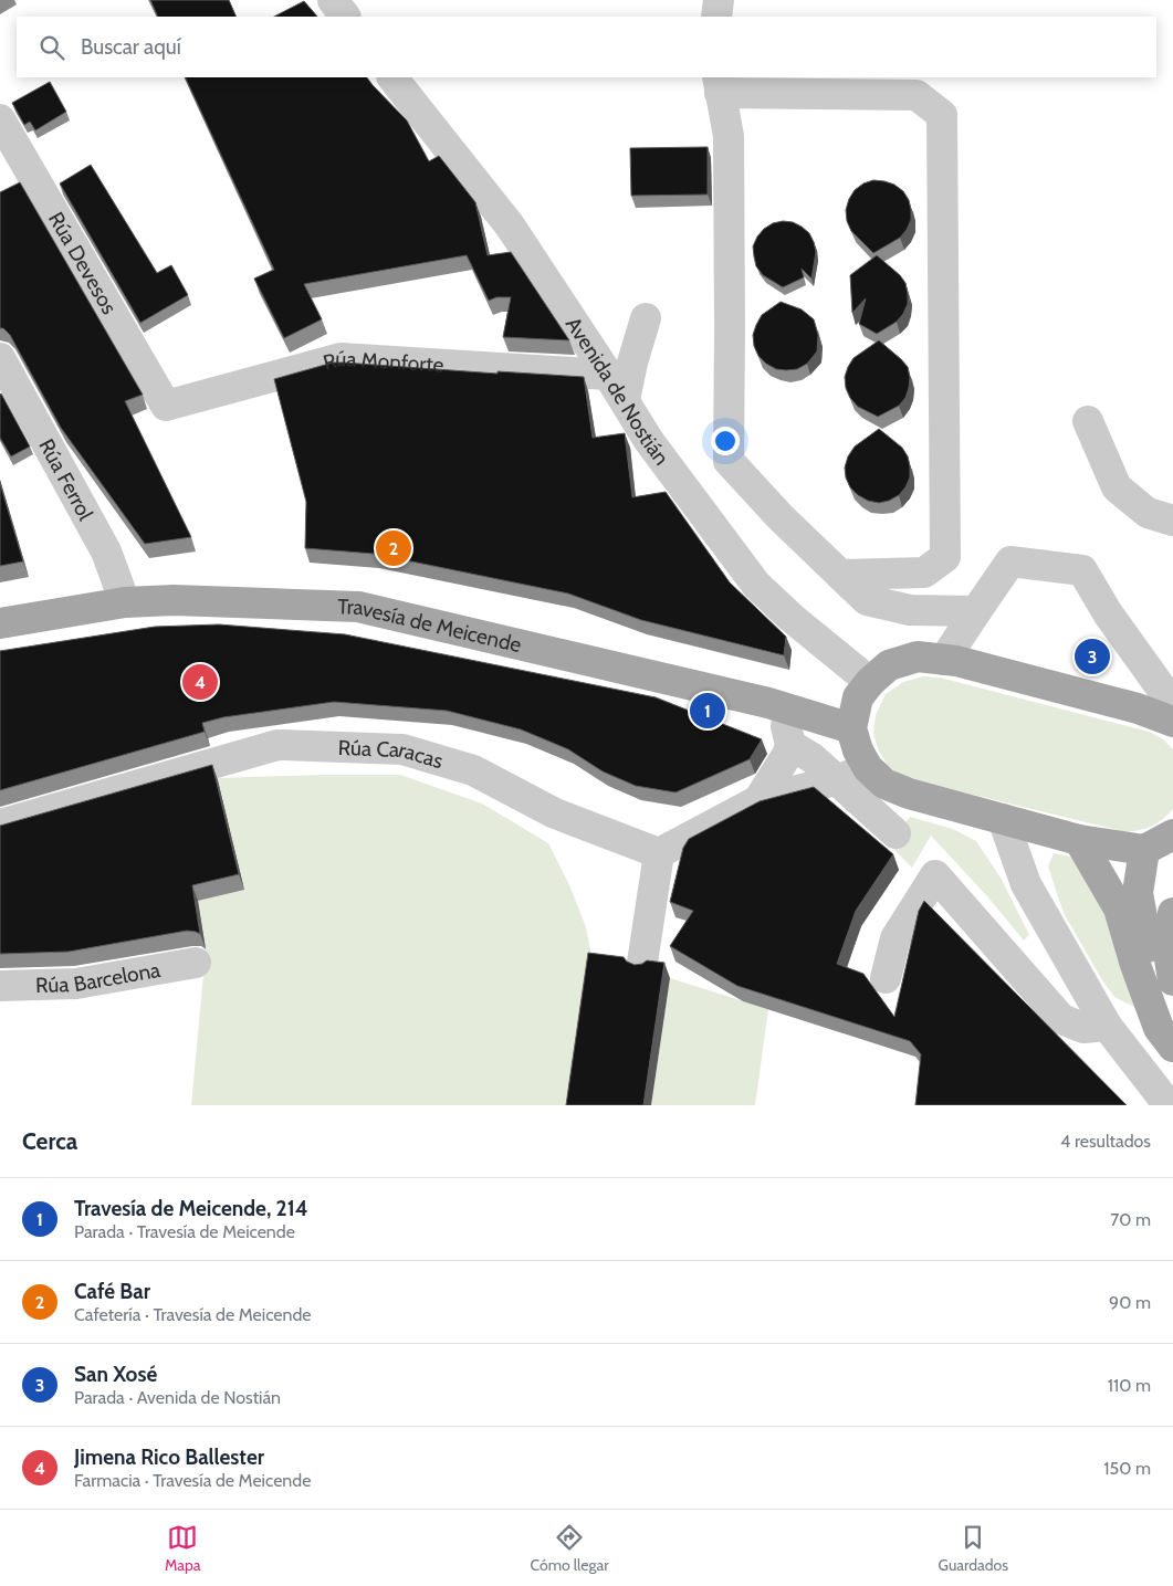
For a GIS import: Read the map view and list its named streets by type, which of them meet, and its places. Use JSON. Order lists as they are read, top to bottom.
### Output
{
  "streets": {
    "main road": ["Travesía de Meicende"],
    "street": [
      "Rúa Devesos",
      "Rúa Monforte",
      "Avenida de Nostián",
      "Rúa Ferrol",
      "Rúa Caracas",
      "Rúa Barcelona"
    ]
  },
  "crossings": [
    ["Rúa Devesos", "Rúa Monforte"],
    ["Rúa Monforte", "Avenida de Nostián"],
    ["Rúa Ferrol", "Travesía de Meicende"]
  ],
  "page": {
    "search": "Buscar aquí",
    "pins": [
      "2",
      "3",
      "4",
      "1"
    ],
    "heading": ["Cerca", "4 resultados"],
    "list": [
      {
        "mark": "1",
        "name": "Travesía de Meicende, 214",
        "note": "Parada · Travesía de Meicende",
        "value": "70 m"
      },
      {
        "mark": "2",
        "name": "Café Bar",
        "note": "Cafetería · Travesía de Meicende",
        "value": "90 m"
      },
      {
        "mark": "3",
        "name": "San Xosé",
        "note": "Parada · Avenida de Nostián",
        "value": "110 m"
      },
      {
        "mark": "4",
        "name": "Jimena Rico Ballester",
        "note": "Farmacia · Travesía de Meicende",
        "value": "150 m"
      }
    ],
    "nav": ["Mapa", "Cómo llegar", "Guardados"]
  }
}
